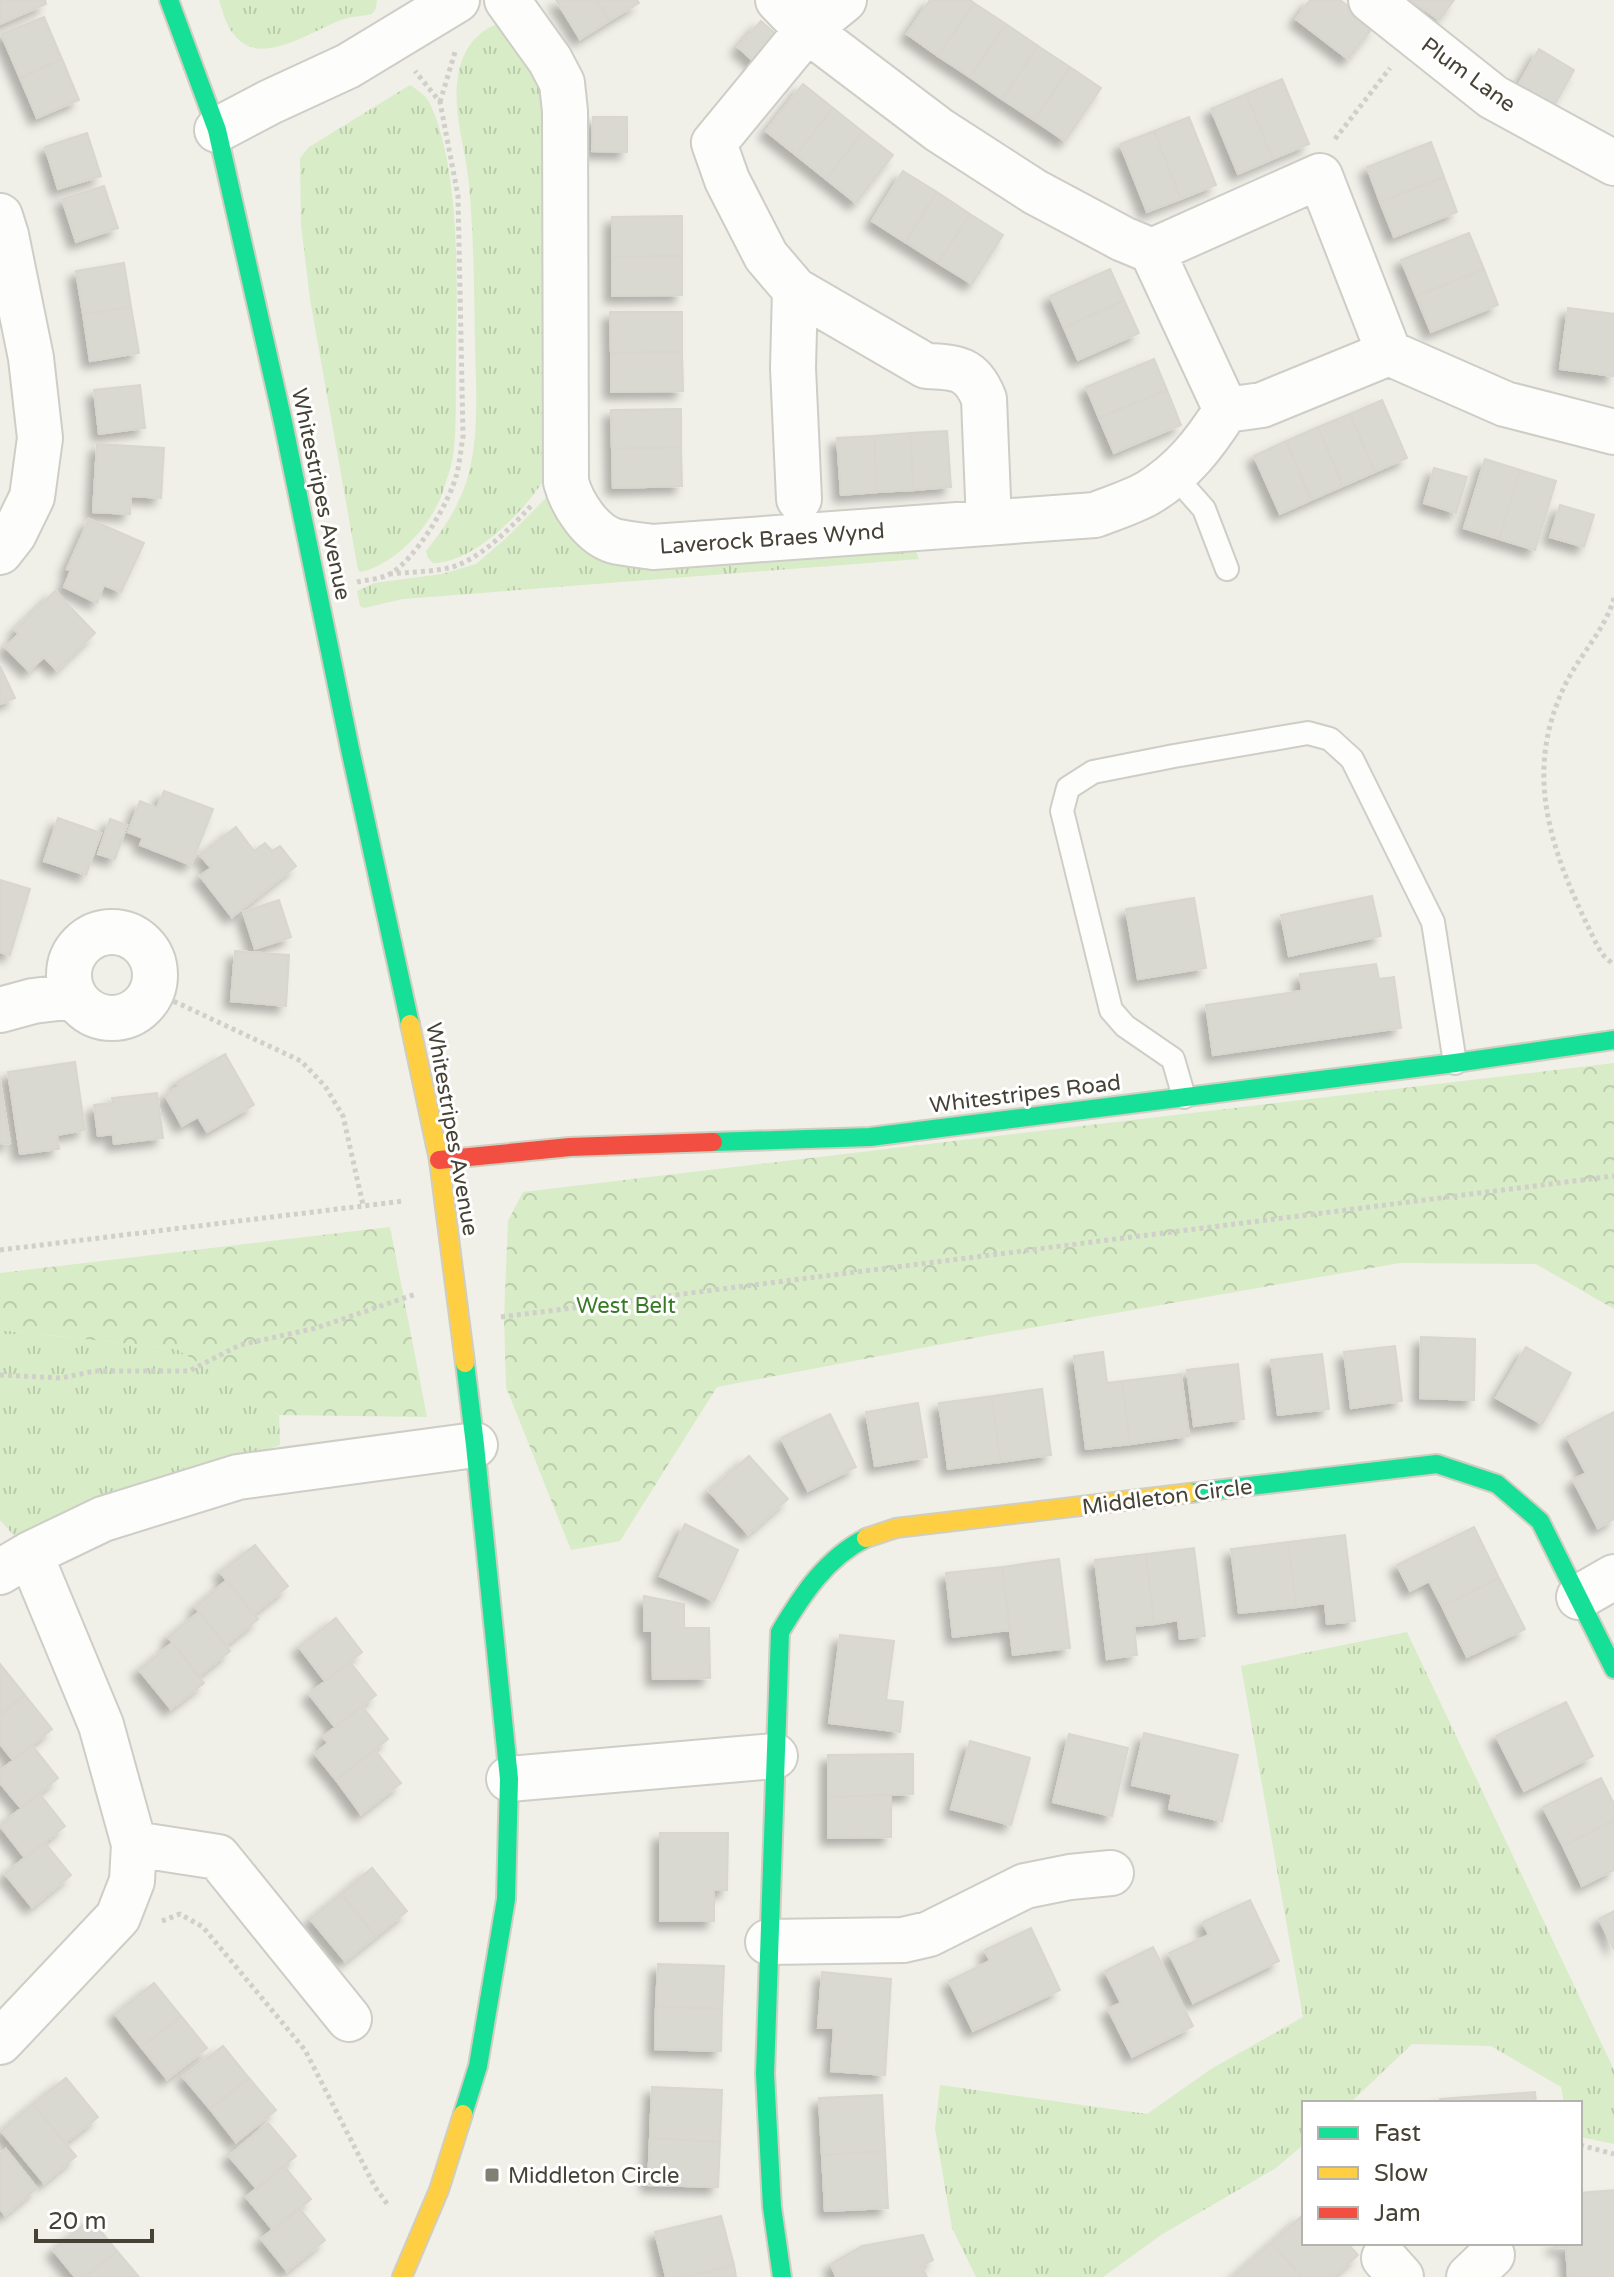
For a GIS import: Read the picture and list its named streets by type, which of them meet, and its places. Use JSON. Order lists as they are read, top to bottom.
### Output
{
  "streets": {
    "street": [
      "Plum Lane",
      "Whitestripes Avenue",
      "Laverock Braes Wynd",
      "Whitestripes Road",
      "Middleton Circle"
    ]
  },
  "crossings": [
    ["Whitestripes Avenue", "Whitestripes Road"]
  ],
  "parks": ["West Belt"],
  "places": {
    "transit": ["Middleton Circle"]
  },
  "legend": ["Fast", "Slow", "Jam"],
  "scale_bar": "20 m"
}
